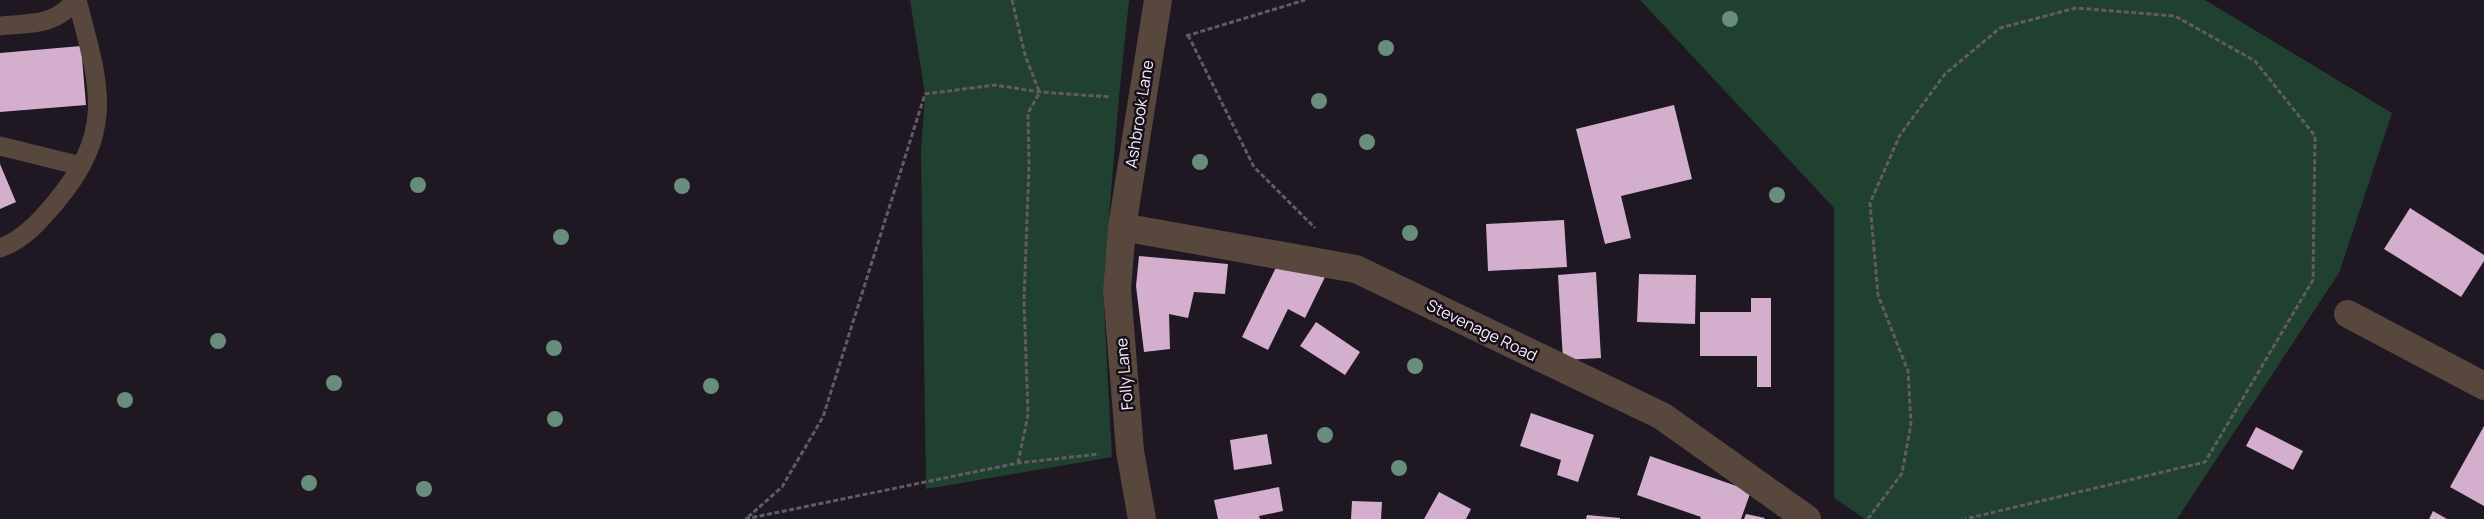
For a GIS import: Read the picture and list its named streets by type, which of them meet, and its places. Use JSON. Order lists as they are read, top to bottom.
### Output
{
  "streets": {
    "street": ["Ashbrook Lane", "Stevenage Road", "Folly Lane"]
  },
  "crossings": [
    ["Ashbrook Lane", "Stevenage Road"],
    ["Ashbrook Lane", "Folly Lane"],
    ["Stevenage Road", "Folly Lane"]
  ]
}
